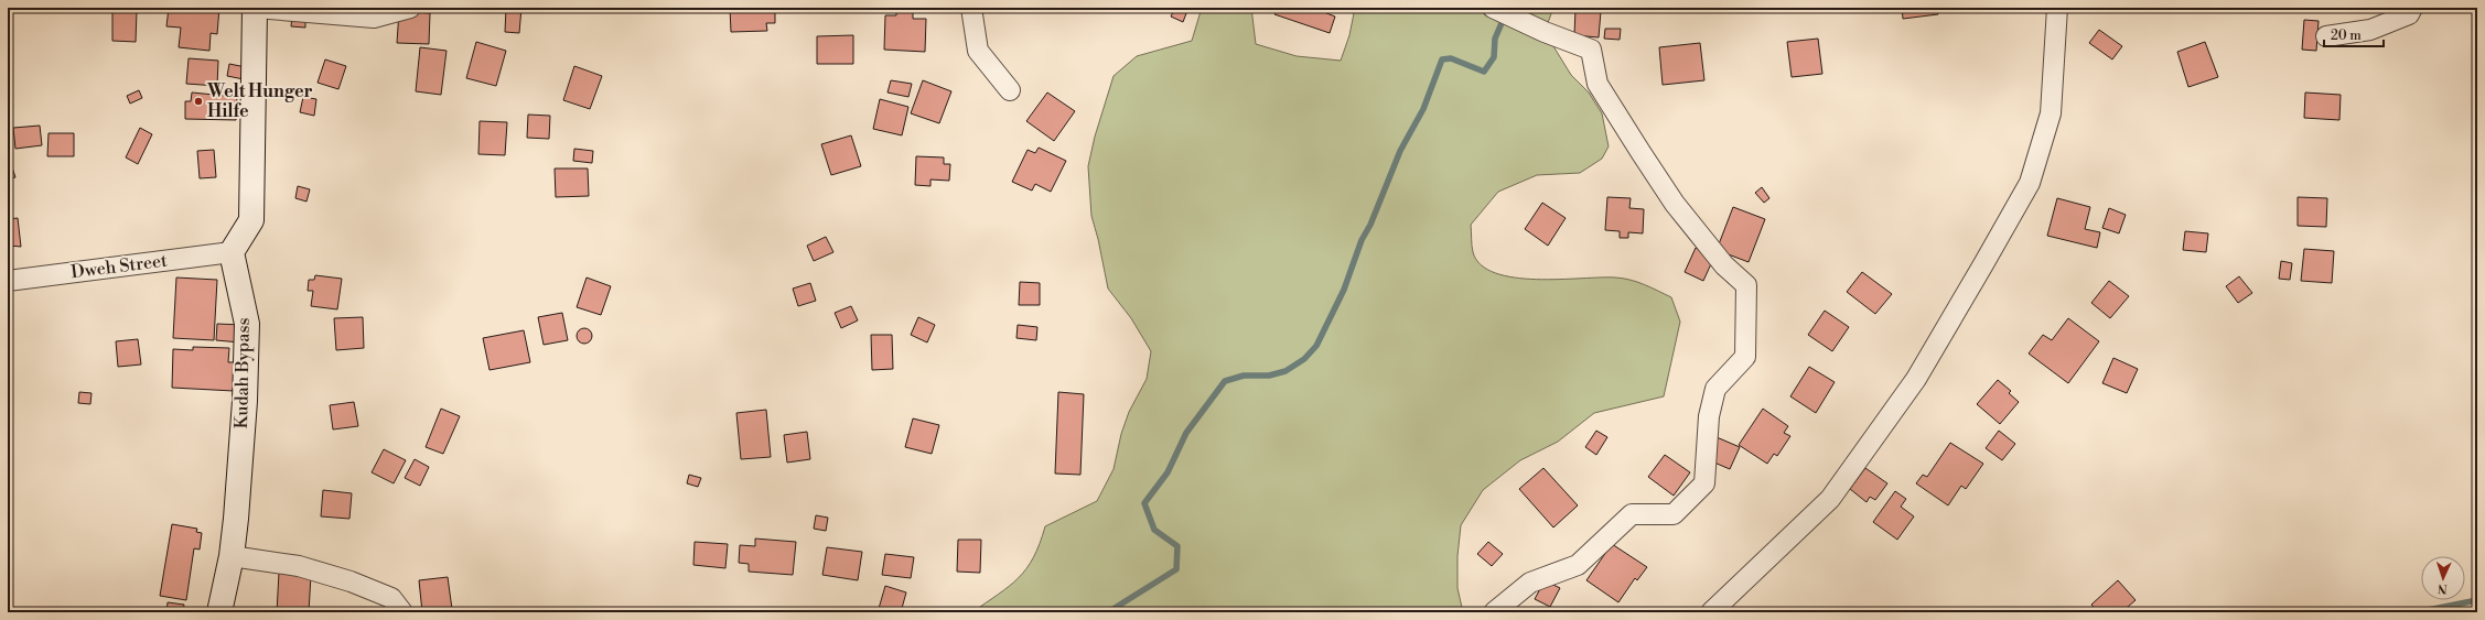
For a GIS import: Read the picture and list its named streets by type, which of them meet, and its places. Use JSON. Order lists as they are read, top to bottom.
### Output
{
  "streets": {
    "street": ["Dweh Street", "Kudah Bypass"]
  },
  "crossings": [
    ["Dweh Street", "Kudah Bypass"]
  ],
  "places": ["Welt Hunger Hilfe"],
  "scale_bar": "20 m",
  "north": "bottom"
}
